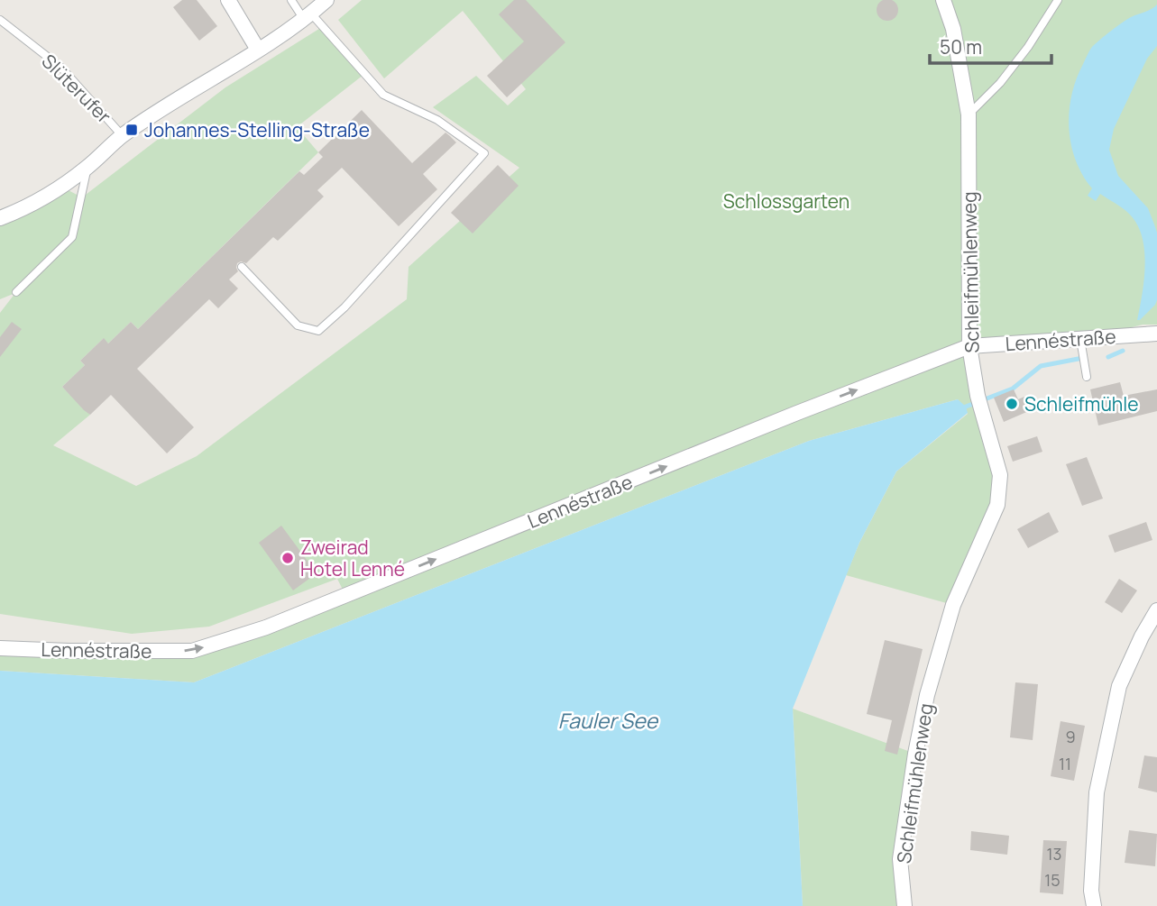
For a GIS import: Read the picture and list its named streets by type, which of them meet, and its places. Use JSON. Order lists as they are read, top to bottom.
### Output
{
  "streets": {
    "street": ["Schleifmühlenweg", "Lennéstraße"],
    "lane": ["Slüterufer"]
  },
  "crossings": [
    ["Schleifmühlenweg", "Lennéstraße"]
  ],
  "one_way": ["Lennéstraße"],
  "water": ["Fauler See"],
  "parks": ["Schlossgarten"],
  "places": {
    "transit": ["Johannes-Stelling-Straße"],
    "other": ["Schleifmühle", "Zweirad Hotel Lenné"]
  },
  "house_numbers": [
    "9",
    "11",
    "13",
    "15"
  ],
  "scale_bar": "50 m"
}
